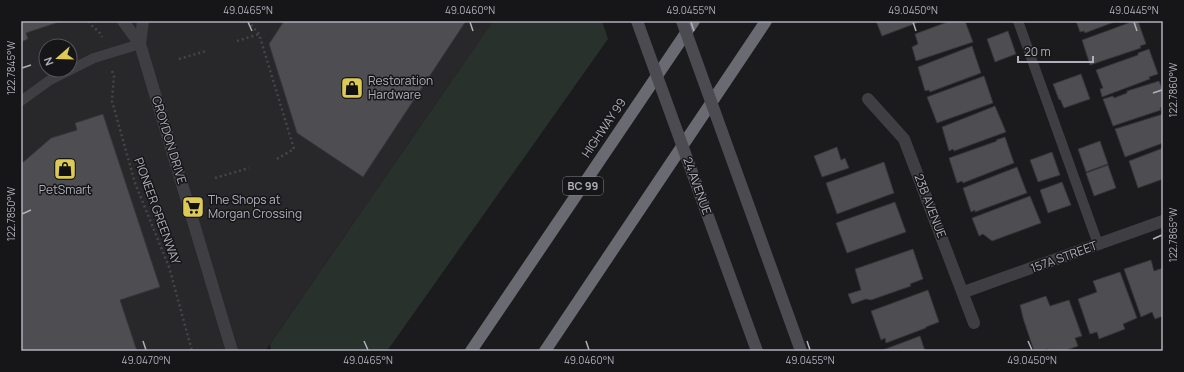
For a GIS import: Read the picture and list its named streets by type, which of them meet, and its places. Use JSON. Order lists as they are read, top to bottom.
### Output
{
  "streets": {
    "highway": ["HIGHWAY 99", "BC 99"],
    "main road": ["24 AVENUE"],
    "street": ["CROYDON DRIVE", "23B AVENUE", "157A STREET"],
    "path": ["PIONEER GREENWAY"]
  },
  "crossings": [
    ["23B AVENUE", "157A STREET"]
  ],
  "places": {
    "shop": ["Restoration Hardware", "PetSmart"],
    "supermarket": ["The Shops at Morgan Crossing"]
  },
  "scale_bar": "20 m",
  "north": "left",
  "coordinates": [
    "49.0465°N",
    "49.0460°N",
    "49.0455°N",
    "49.0450°N",
    "49.0445°N",
    "122.7845°W",
    "122.7860°W",
    "122.7850°W",
    "122.7865°W",
    "49.0470°N"
  ]
}
